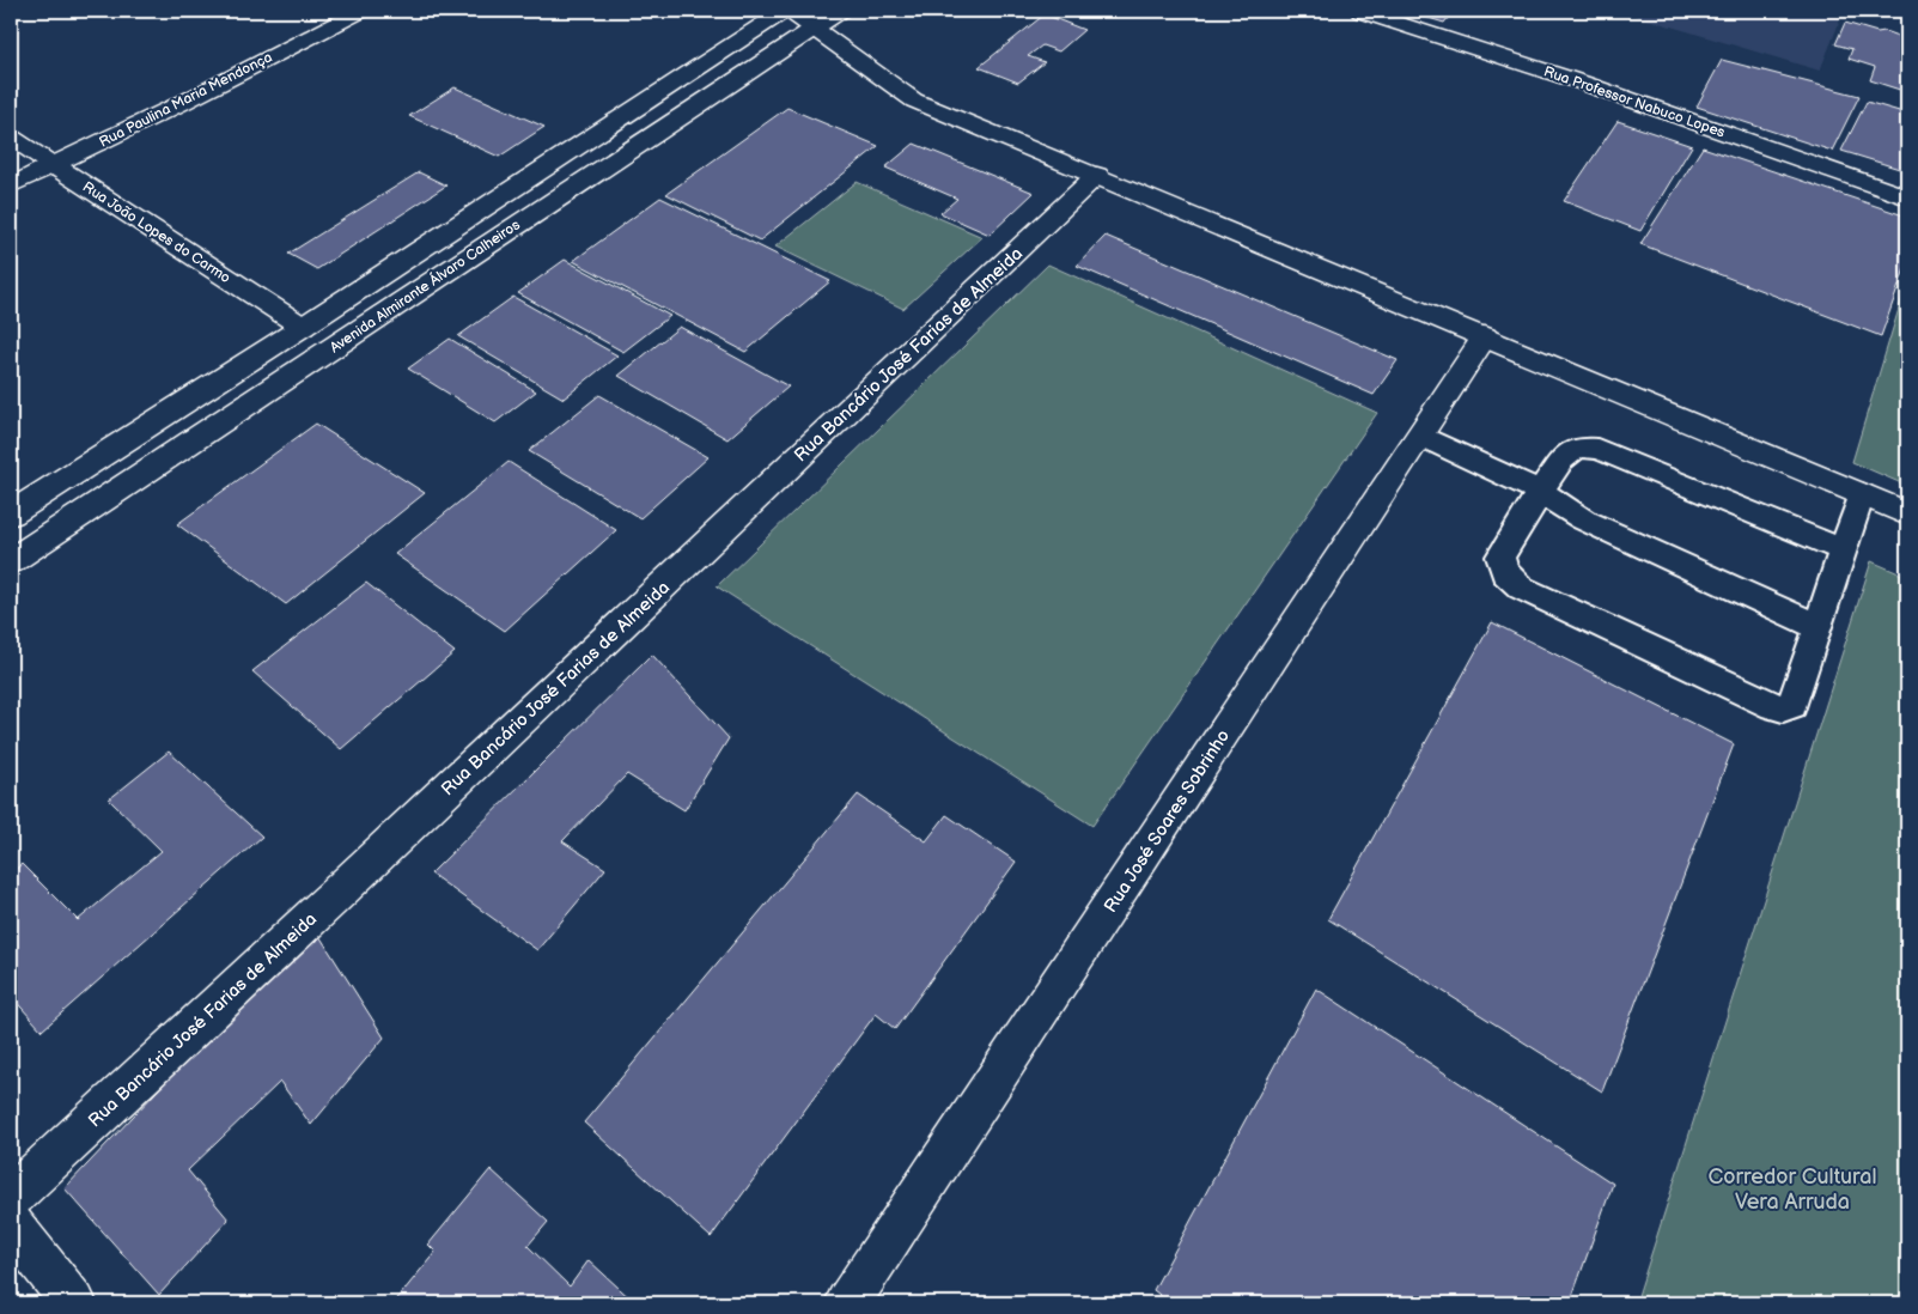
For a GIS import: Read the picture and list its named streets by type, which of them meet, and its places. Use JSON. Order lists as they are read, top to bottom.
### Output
{
  "streets": {
    "street": [
      "Rua Paulina Maria Mendonça",
      "Rua Professor Nabuco Lopes",
      "Rua João Lopes do Carmo",
      "Avenida Almirante Álvaro Calheiros",
      "Rua Bancário José Farias de Almeida",
      "Rua José Soares Sobrinho"
    ]
  },
  "crossings": [
    ["Rua Paulina Maria Mendonça", "Rua João Lopes do Carmo"],
    ["Rua João Lopes do Carmo", "Avenida Almirante Álvaro Calheiros"]
  ],
  "parks": ["Corredor Cultural Vera Arruda"]
}
